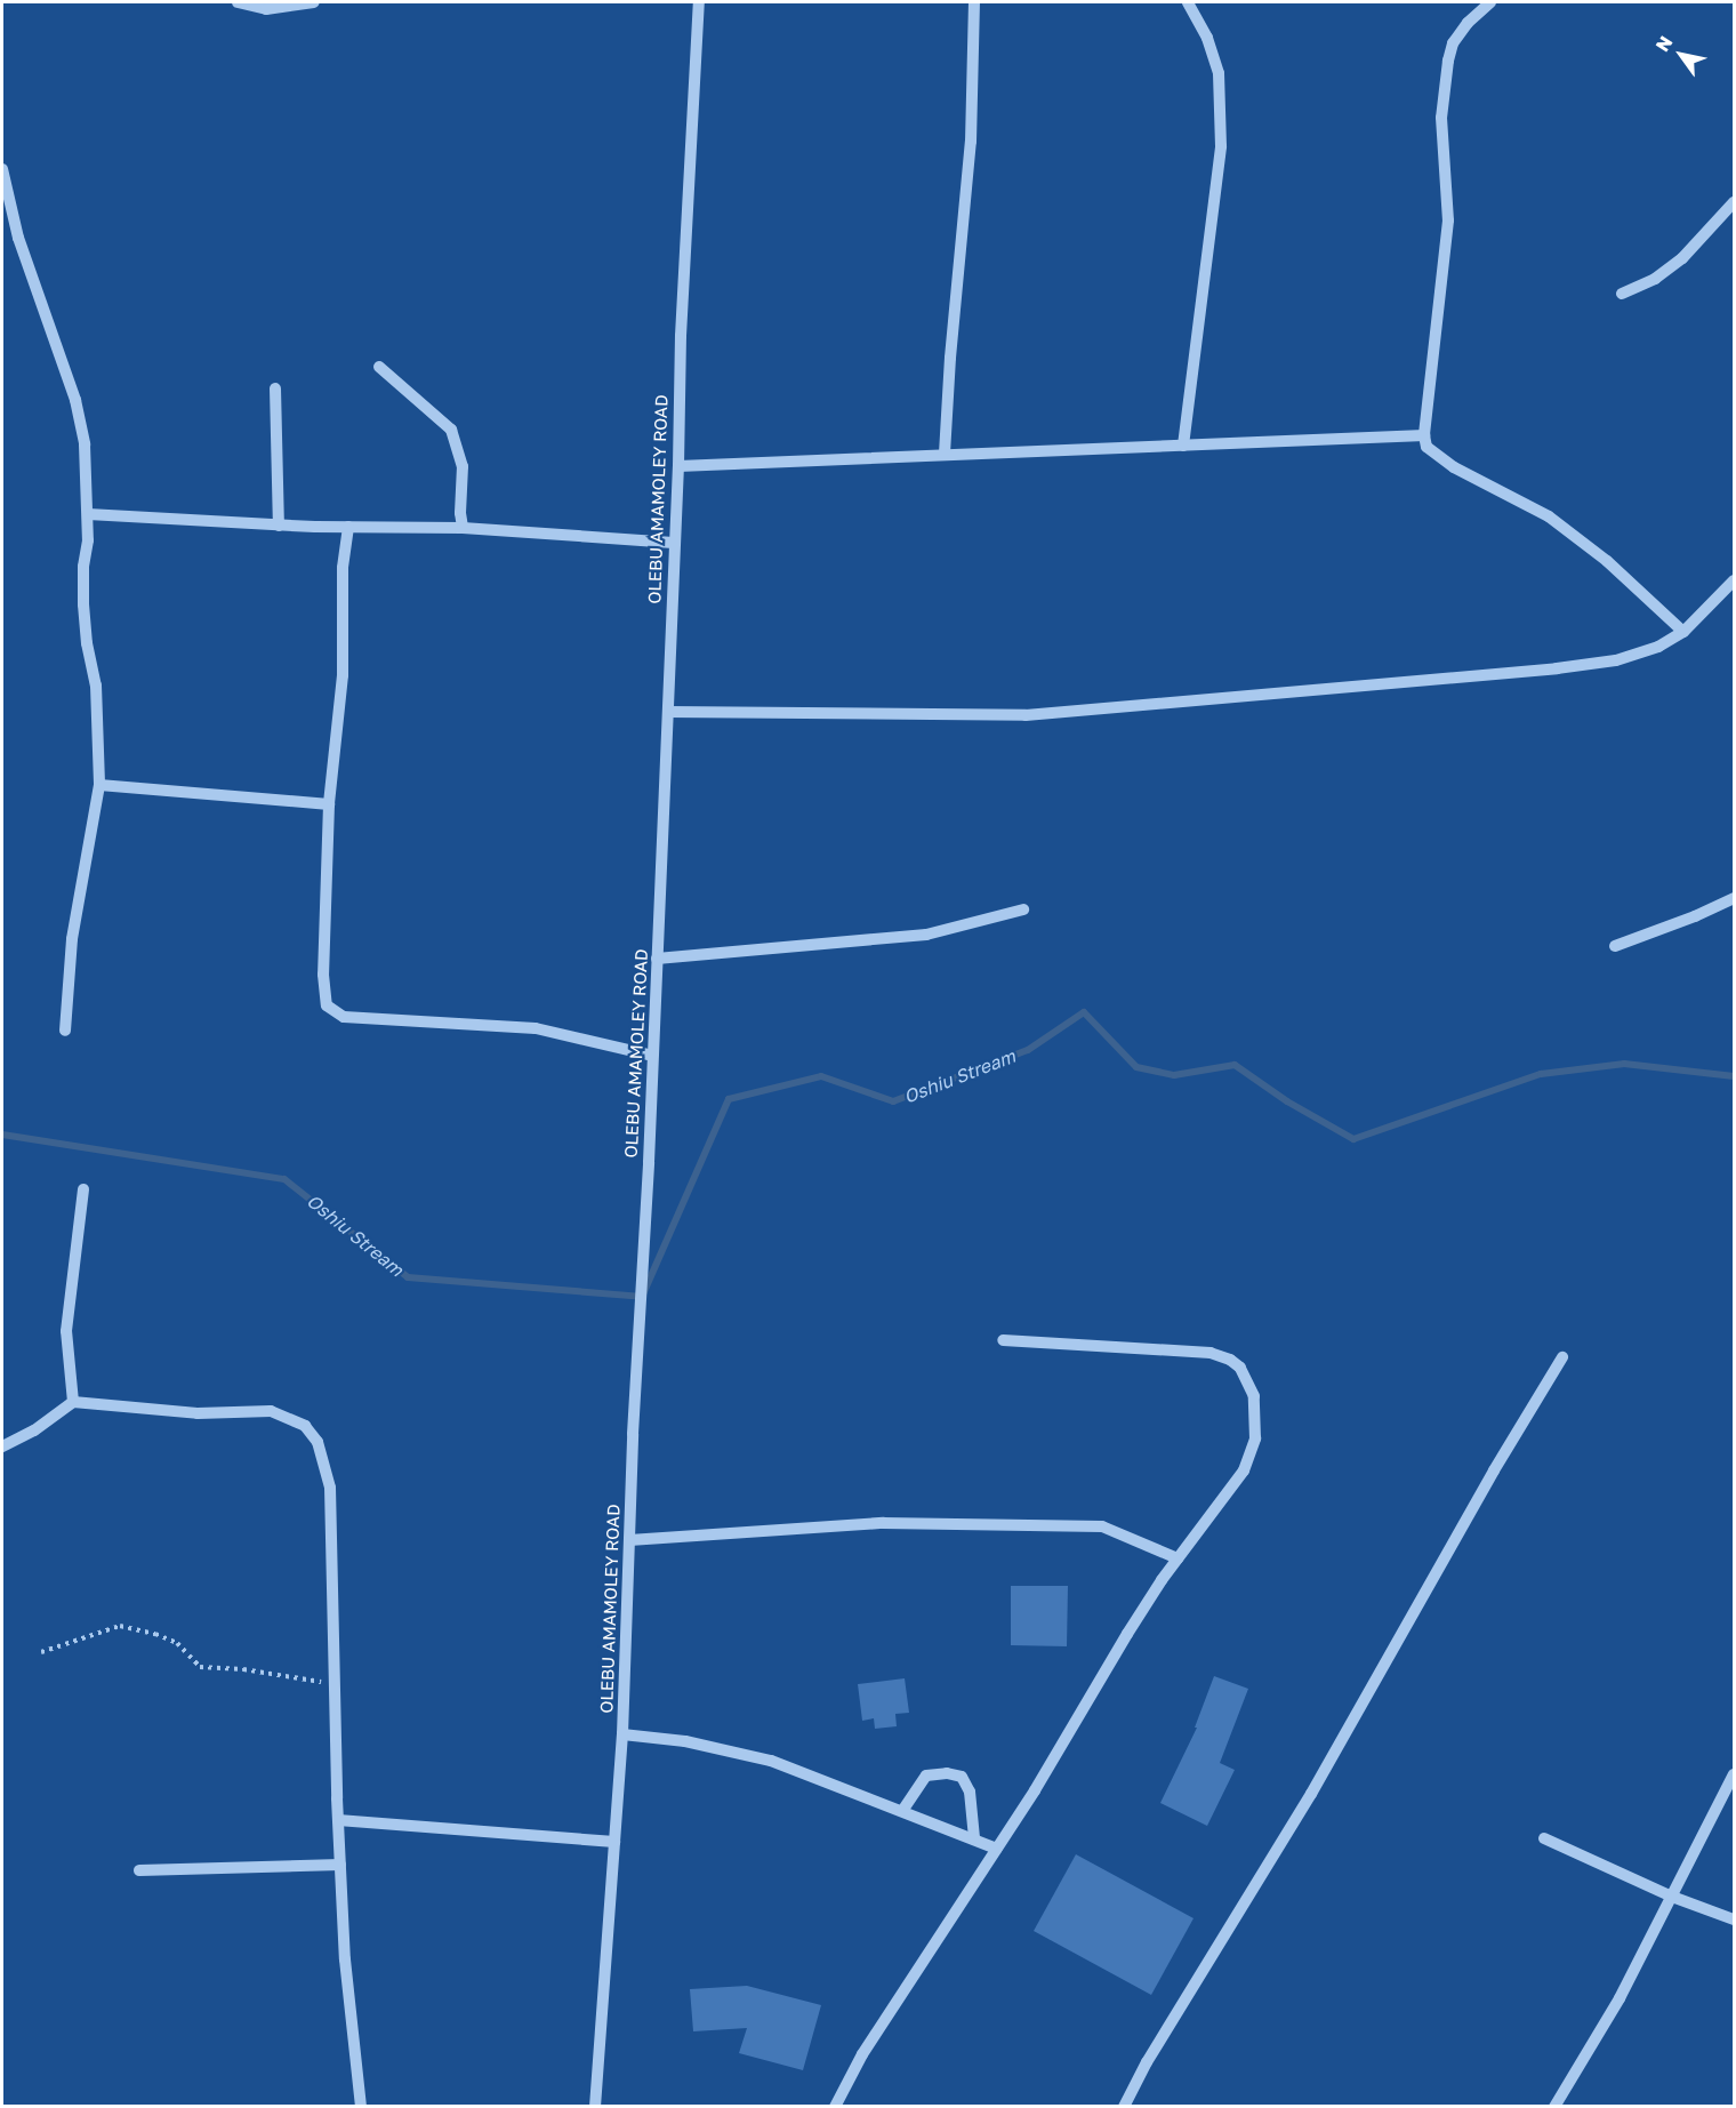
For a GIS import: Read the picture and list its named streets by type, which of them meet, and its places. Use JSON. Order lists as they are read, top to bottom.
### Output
{
  "streets": {
    "street": ["OLEBU AMAMOLEY ROAD"]
  },
  "water": ["Oshiu Stream"],
  "north": "top left"
}
